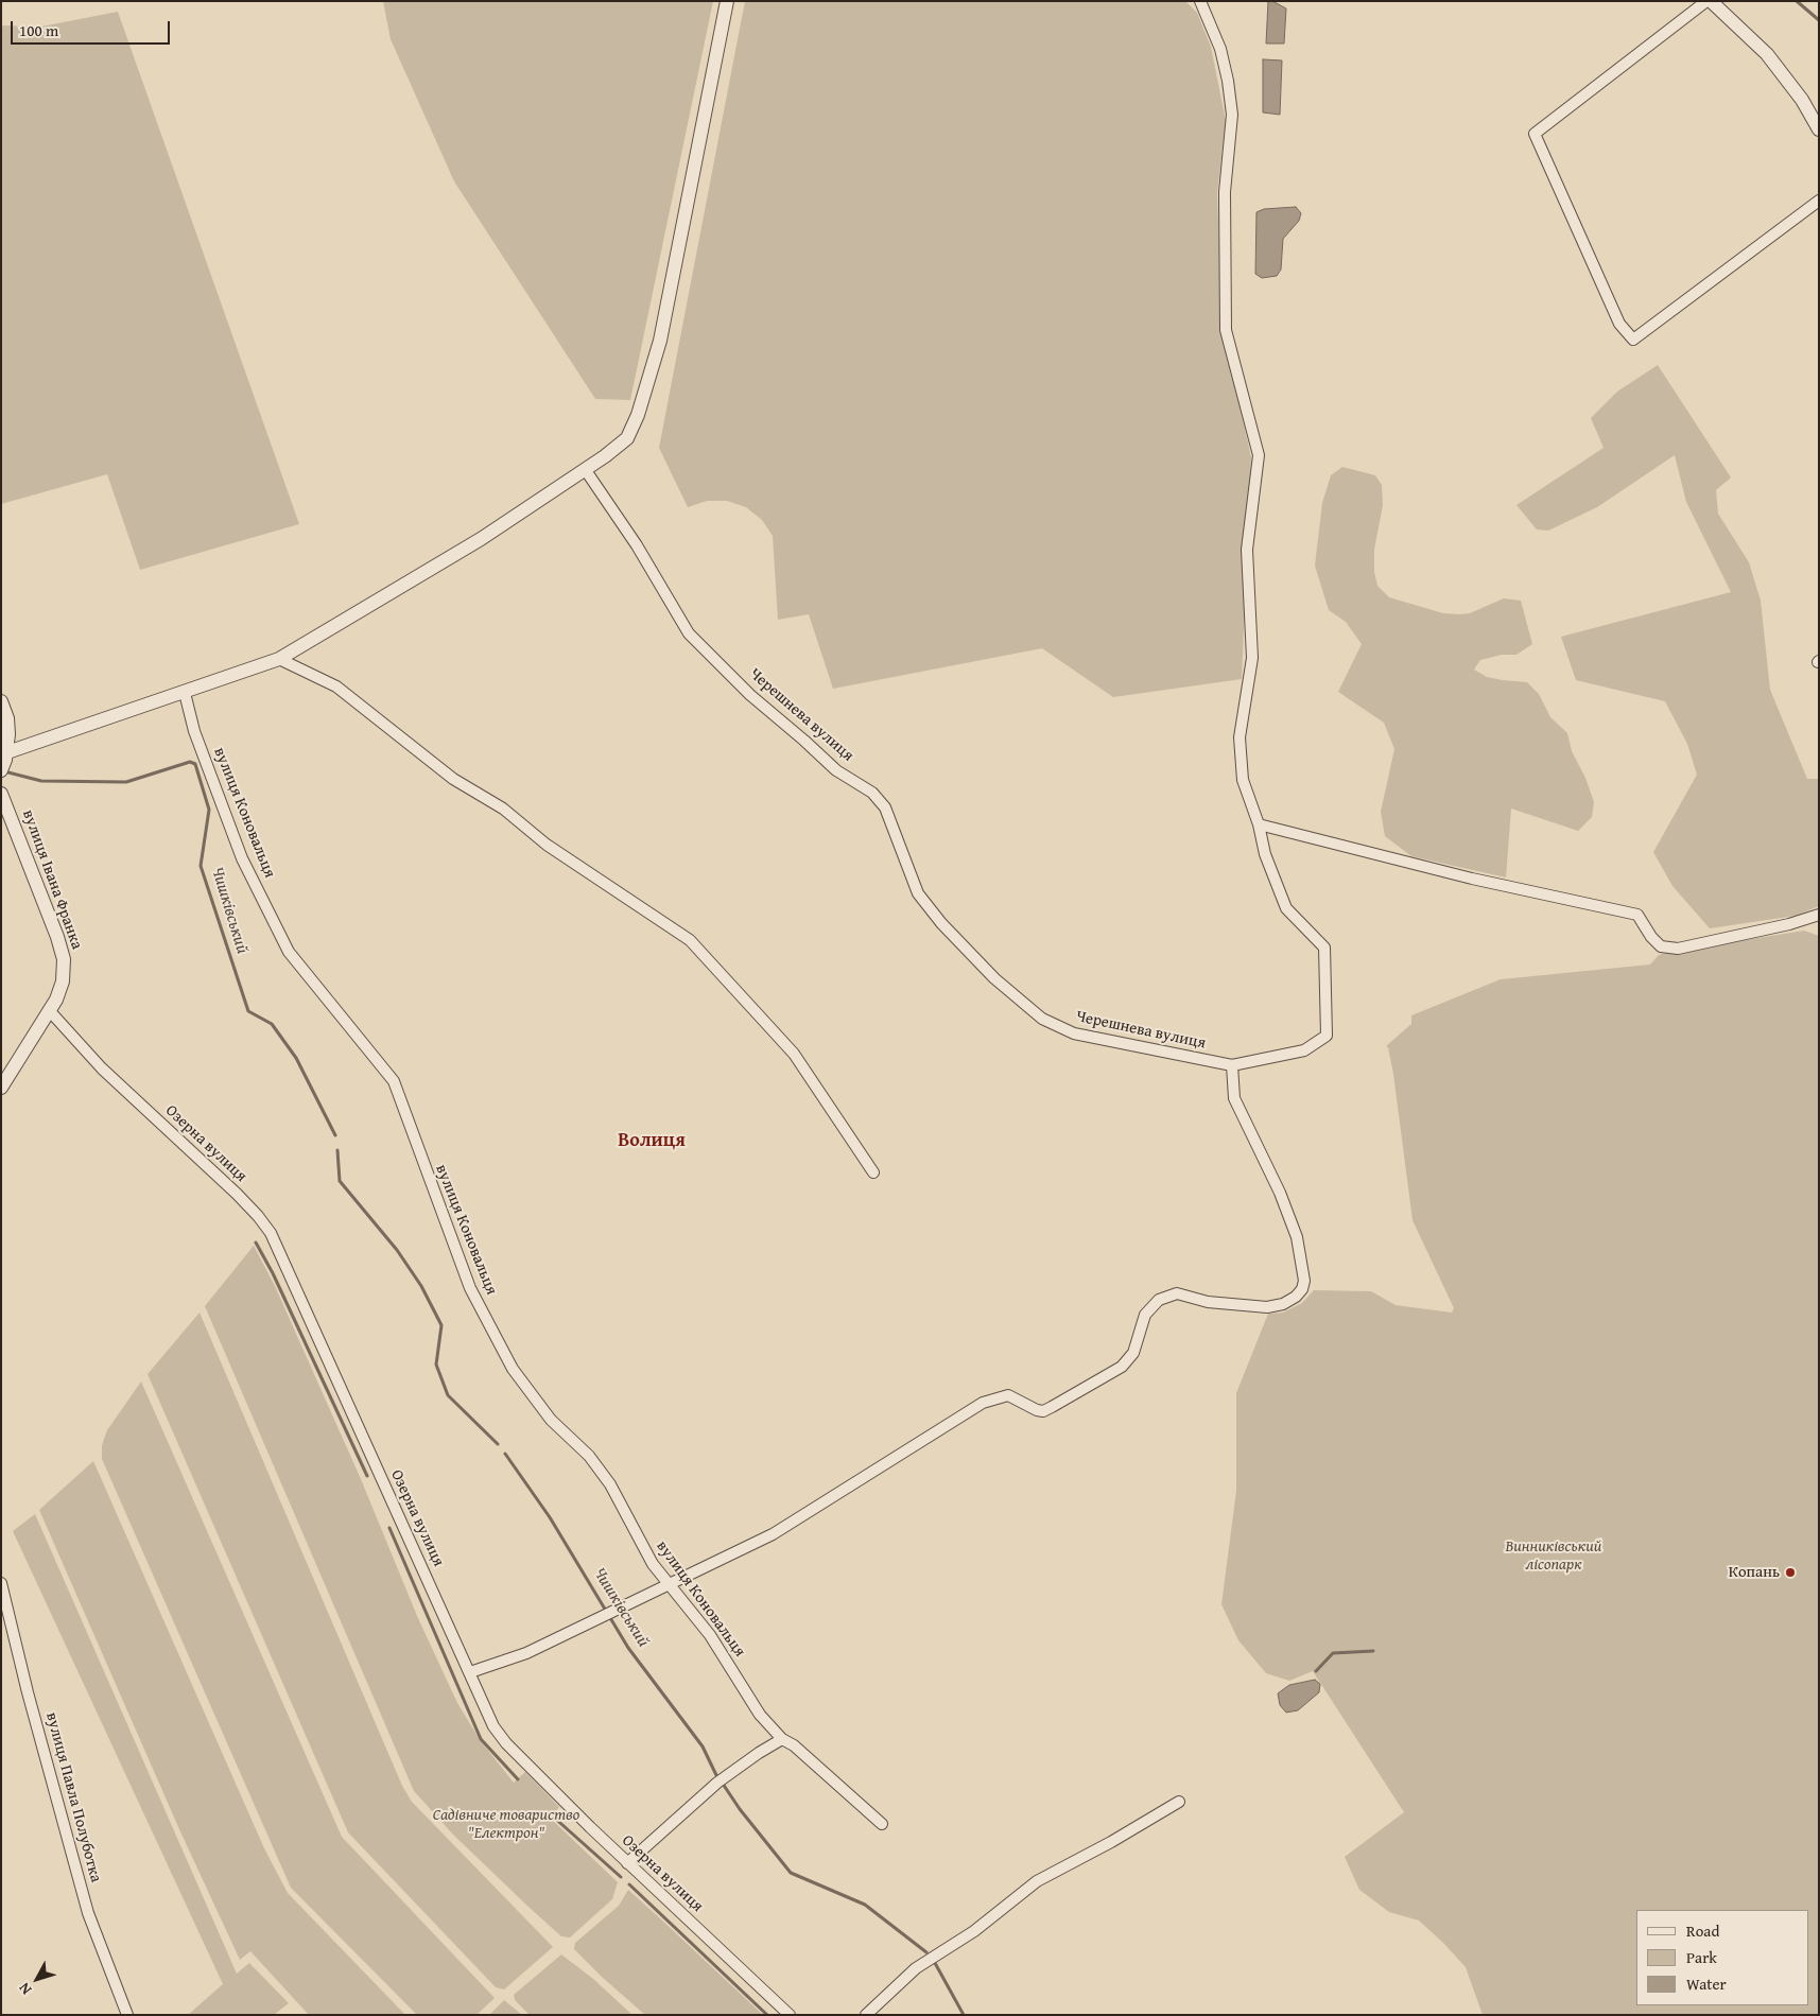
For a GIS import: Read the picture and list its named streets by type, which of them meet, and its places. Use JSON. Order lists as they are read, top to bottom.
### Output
{
  "streets": {
    "street": [
      "Черешнева вулиця",
      "вулиця Коновальця",
      "вулиця Івана Франка",
      "Озерна вулиця",
      "вулиця Павла Полуботка"
    ]
  },
  "crossings": [
    ["вулиця Івана Франка", "Озерна вулиця"]
  ],
  "districts": ["Волиця"],
  "water": ["Чишківський"],
  "parks": ["Винниківський лісопарк", "Садівниче товариство \"Електрон\""],
  "places": ["Копань"],
  "legend": ["Road", "Park", "Water"],
  "scale_bar": "100 m",
  "north": "bottom left"
}
